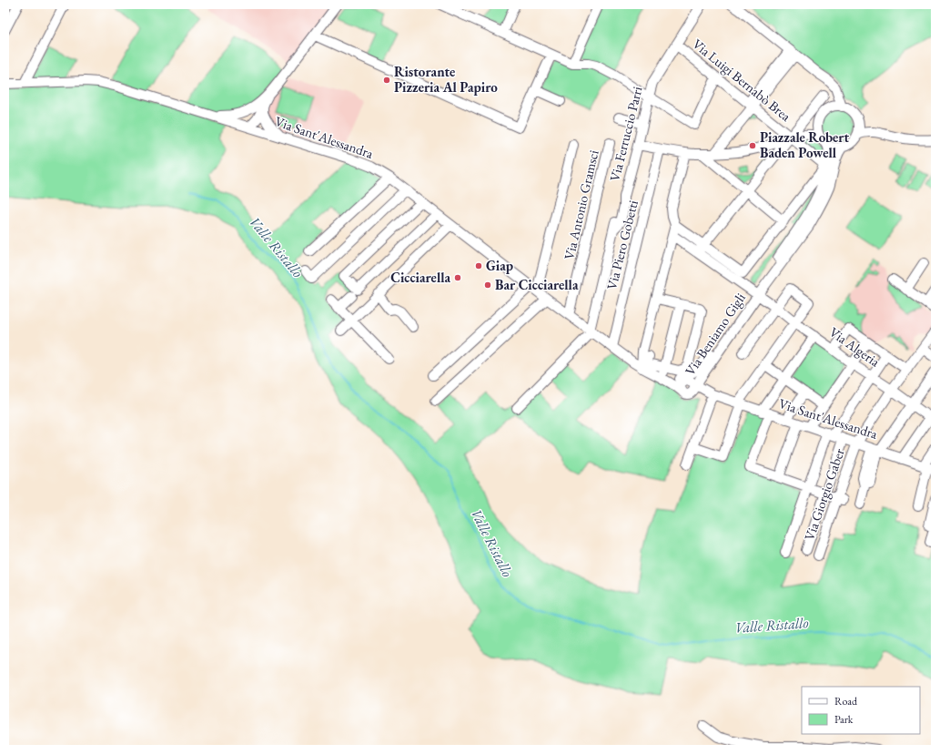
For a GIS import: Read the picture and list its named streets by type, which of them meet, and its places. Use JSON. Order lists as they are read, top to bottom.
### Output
{
  "streets": {
    "street": [
      "Via Luigi Bernabò Brea",
      "Via Ferruccio Parri",
      "Via Sant'Alessandra",
      "Via Antonio Gramsci",
      "Via Piero Gobetti",
      "Via Beniamo Gigli",
      "Via Algeria",
      "Via Giorgio Gaber"
    ]
  },
  "crossings": [
    ["Via Luigi Bernabò Brea", "Via Ferruccio Parri"],
    ["Via Ferruccio Parri", "Via Sant'Alessandra"],
    ["Via Sant'Alessandra", "Via Antonio Gramsci"],
    ["Via Sant'Alessandra", "Via Piero Gobetti"],
    ["Via Sant'Alessandra", "Via Beniamo Gigli"],
    ["Via Sant'Alessandra", "Via Giorgio Gaber"],
    ["Via Beniamo Gigli", "Via Algeria"],
    ["Via Algeria", "Via Giorgio Gaber"]
  ],
  "water": ["Valle Ristallo"],
  "places": [
    "Ristorante Pizzeria Al Papiro",
    "Piazzale Robert Baden Powell",
    "Giap",
    "Cicciarella",
    "Bar Cicciarella"
  ],
  "legend": ["Road", "Park"]
}
